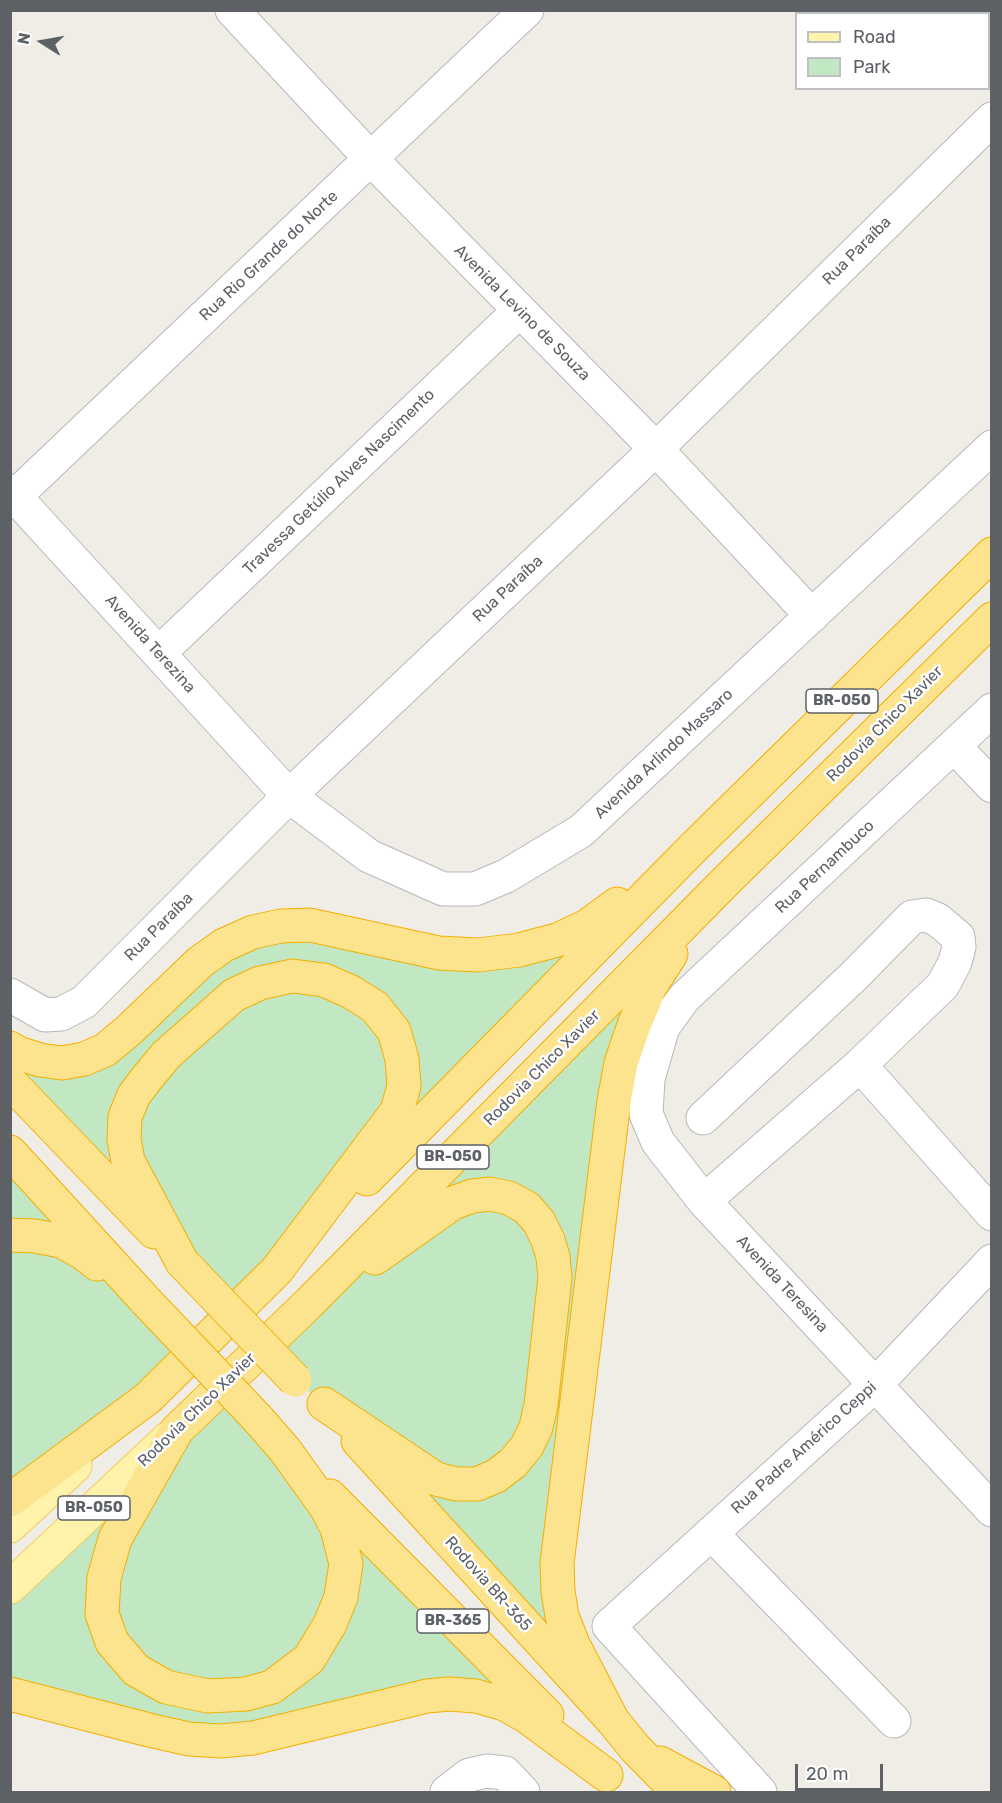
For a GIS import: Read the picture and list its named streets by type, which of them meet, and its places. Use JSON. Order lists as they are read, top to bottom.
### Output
{
  "streets": {
    "highway": [
      "BR-050",
      "Rodovia Chico Xavier",
      "Rodovia BR-365",
      "BR-365"
    ],
    "street": [
      "Rua Paraíba",
      "Rua Rio Grande do Norte",
      "Avenida Levino de Souza",
      "Travessa Getúlio Alves Nascimento",
      "Avenida Terezina",
      "Avenida Arlindo Massaro",
      "Rua Pernambuco",
      "Avenida Teresina",
      "Rua Padre Américo Ceppi"
    ]
  },
  "crossings": [
    ["Rua Paraíba", "Avenida Levino de Souza"],
    ["Rua Paraíba", "Avenida Terezina"],
    ["Rua Paraíba", "Avenida Arlindo Massaro"],
    ["Rua Rio Grande do Norte", "Avenida Levino de Souza"],
    ["Rua Rio Grande do Norte", "Avenida Terezina"],
    ["Avenida Levino de Souza", "Travessa Getúlio Alves Nascimento"],
    ["Avenida Levino de Souza", "Avenida Arlindo Massaro"],
    ["Travessa Getúlio Alves Nascimento", "Avenida Terezina"],
    ["Avenida Terezina", "Avenida Arlindo Massaro"],
    ["Rua Pernambuco", "Avenida Teresina"],
    ["Avenida Teresina", "Rua Padre Américo Ceppi"]
  ],
  "legend": ["Road", "Park"],
  "scale_bar": "20 m",
  "north": "left"
}
